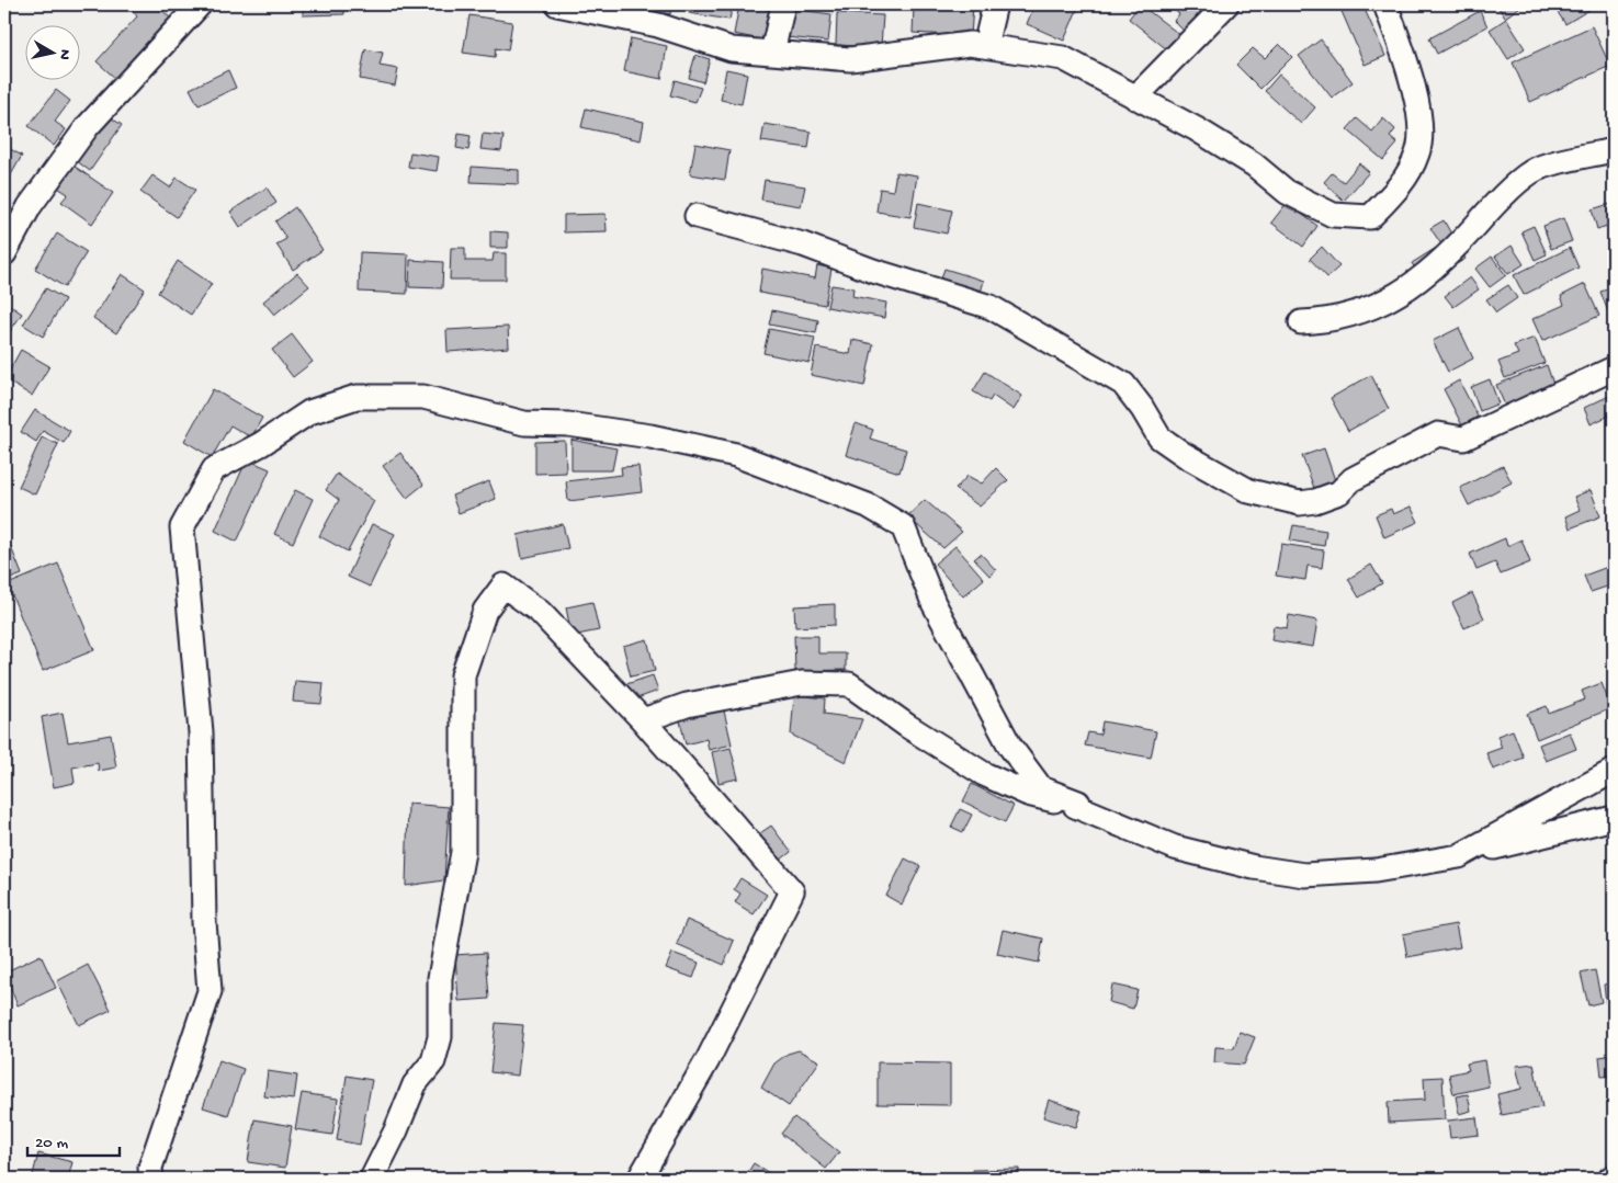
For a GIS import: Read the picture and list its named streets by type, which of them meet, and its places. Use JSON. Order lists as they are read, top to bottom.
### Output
{
  "scale_bar": "20 m",
  "north": "right"
}
